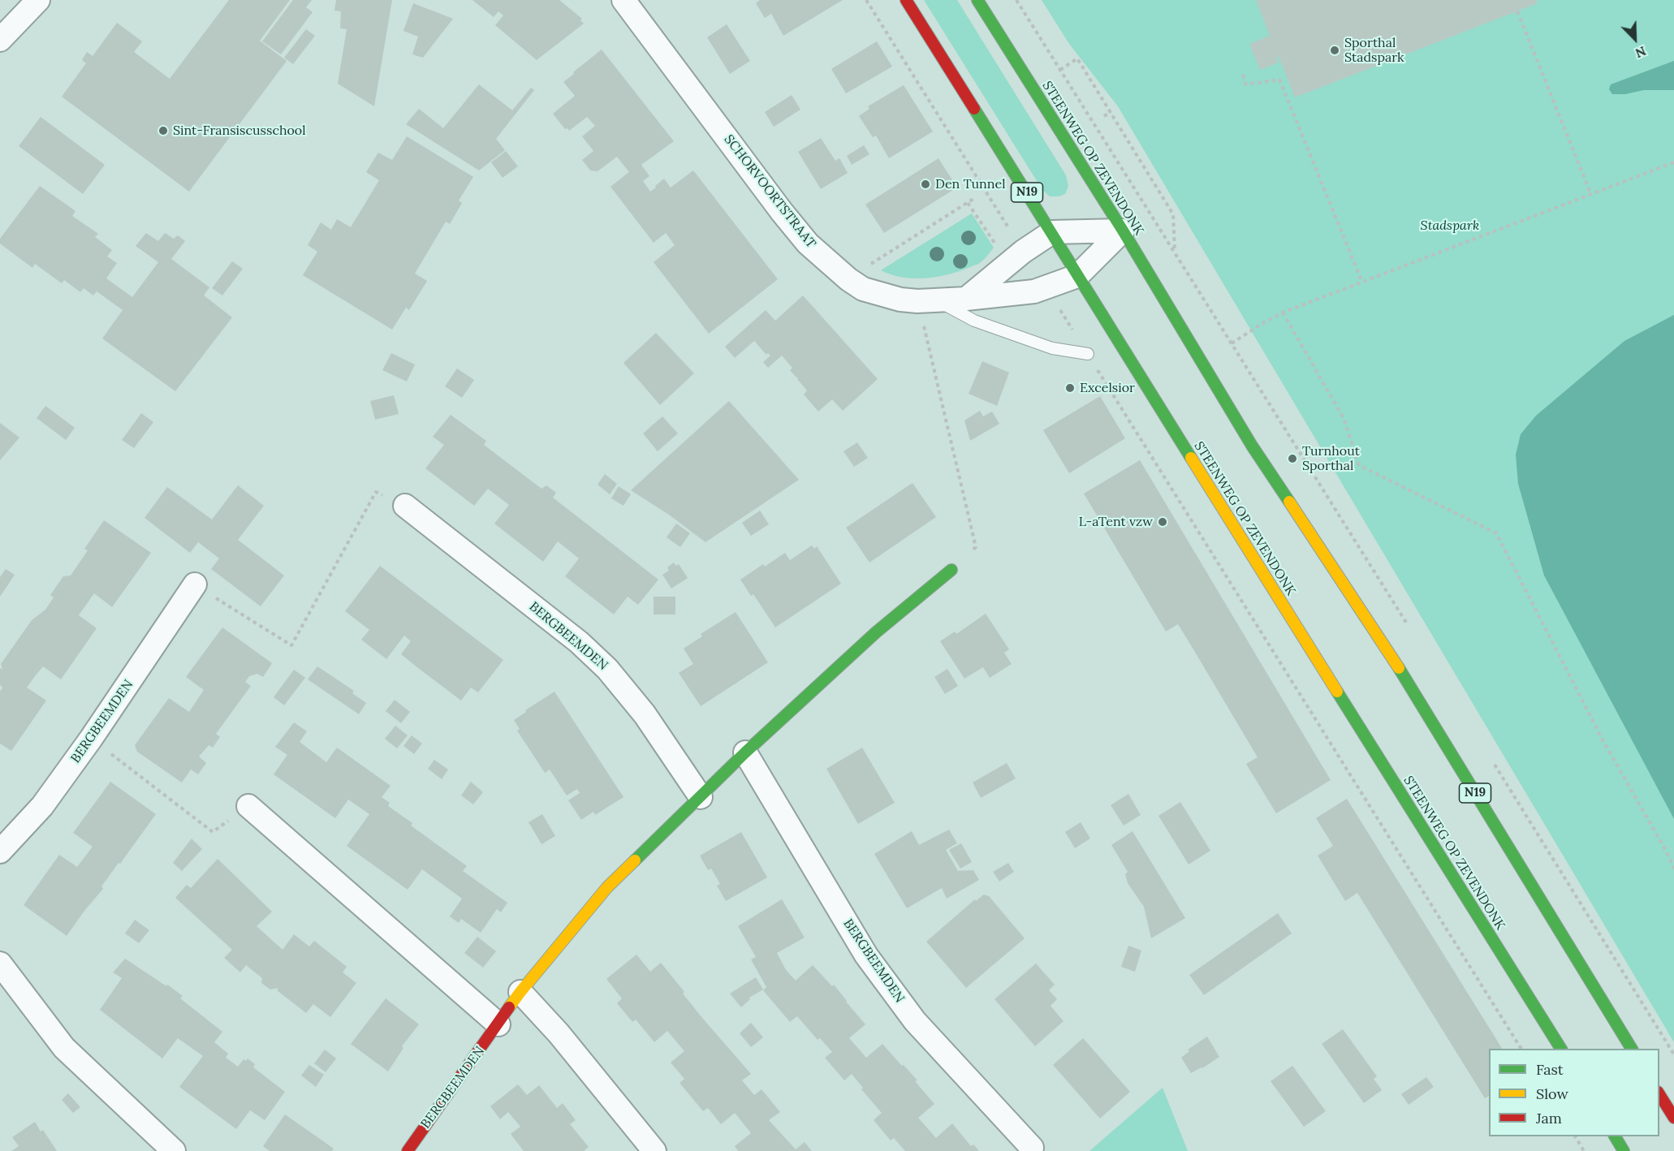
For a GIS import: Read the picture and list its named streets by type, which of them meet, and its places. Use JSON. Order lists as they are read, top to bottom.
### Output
{
  "streets": {
    "main road": ["STEENWEG OP ZEVENDONK", "N19", "BERGBEEMDEN"],
    "street": ["SCHORVOORTSTRAAT"]
  },
  "crossings": [
    ["STEENWEG OP ZEVENDONK", "SCHORVOORTSTRAAT"]
  ],
  "parks": ["Stadspark"],
  "places": [
    "Sporthal Stadspark",
    "Sint-Fransiscusschool",
    "Den Tunnel",
    "Excelsior",
    "Turnhout Sporthal",
    "L-aTent vzw"
  ],
  "legend": ["Fast", "Slow", "Jam"],
  "north": "bottom right"
}
